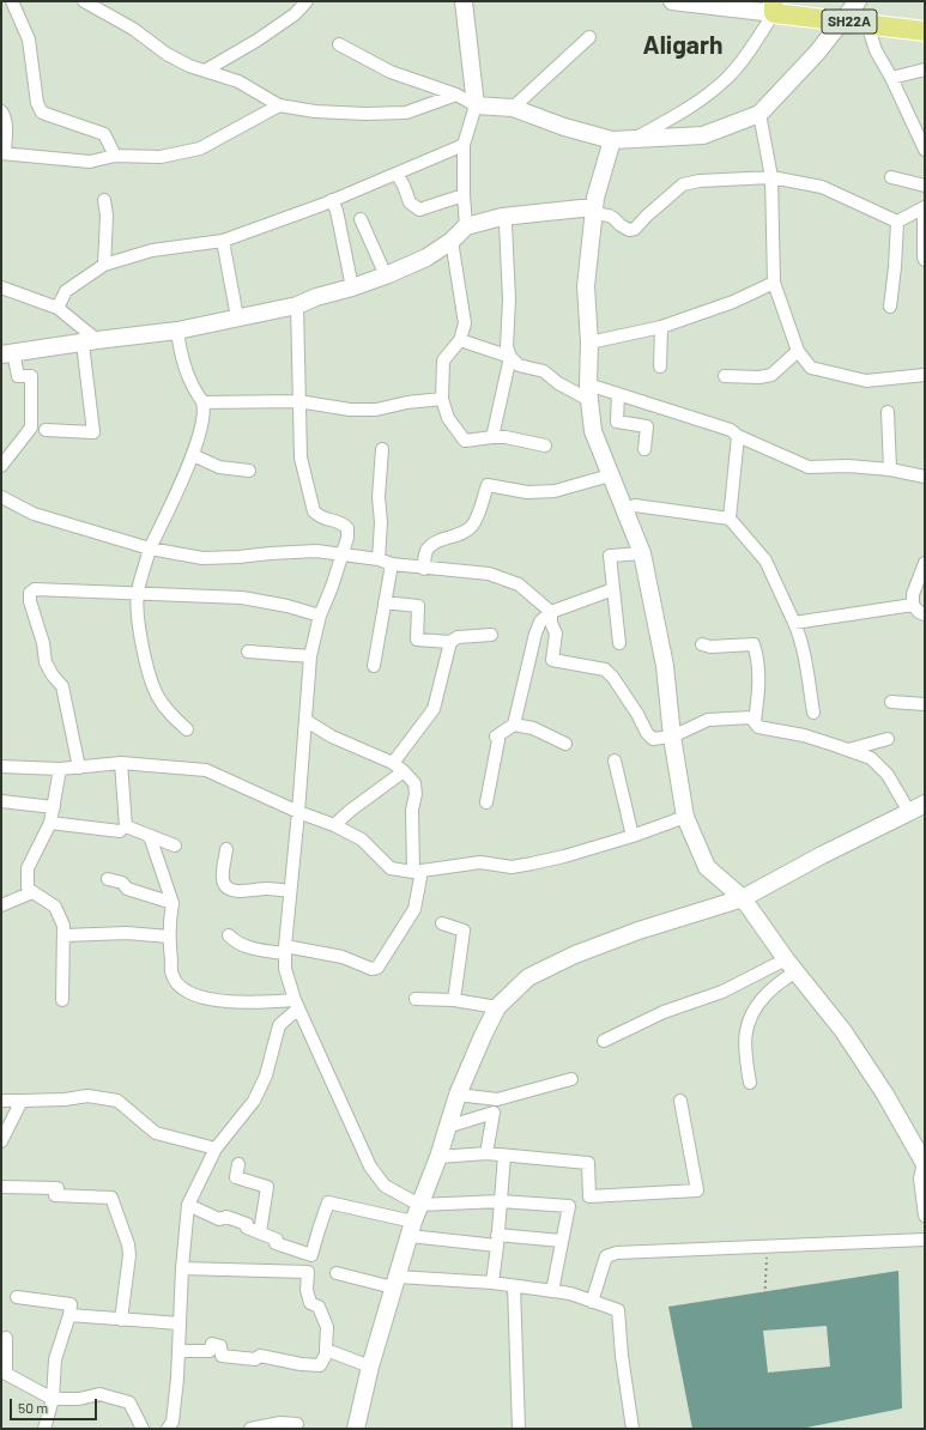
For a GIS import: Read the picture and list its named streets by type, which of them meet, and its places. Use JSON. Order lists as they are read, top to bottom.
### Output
{
  "streets": {
    "main road": ["SH22A"]
  },
  "districts": ["Aligarh"],
  "scale_bar": "50 m"
}
